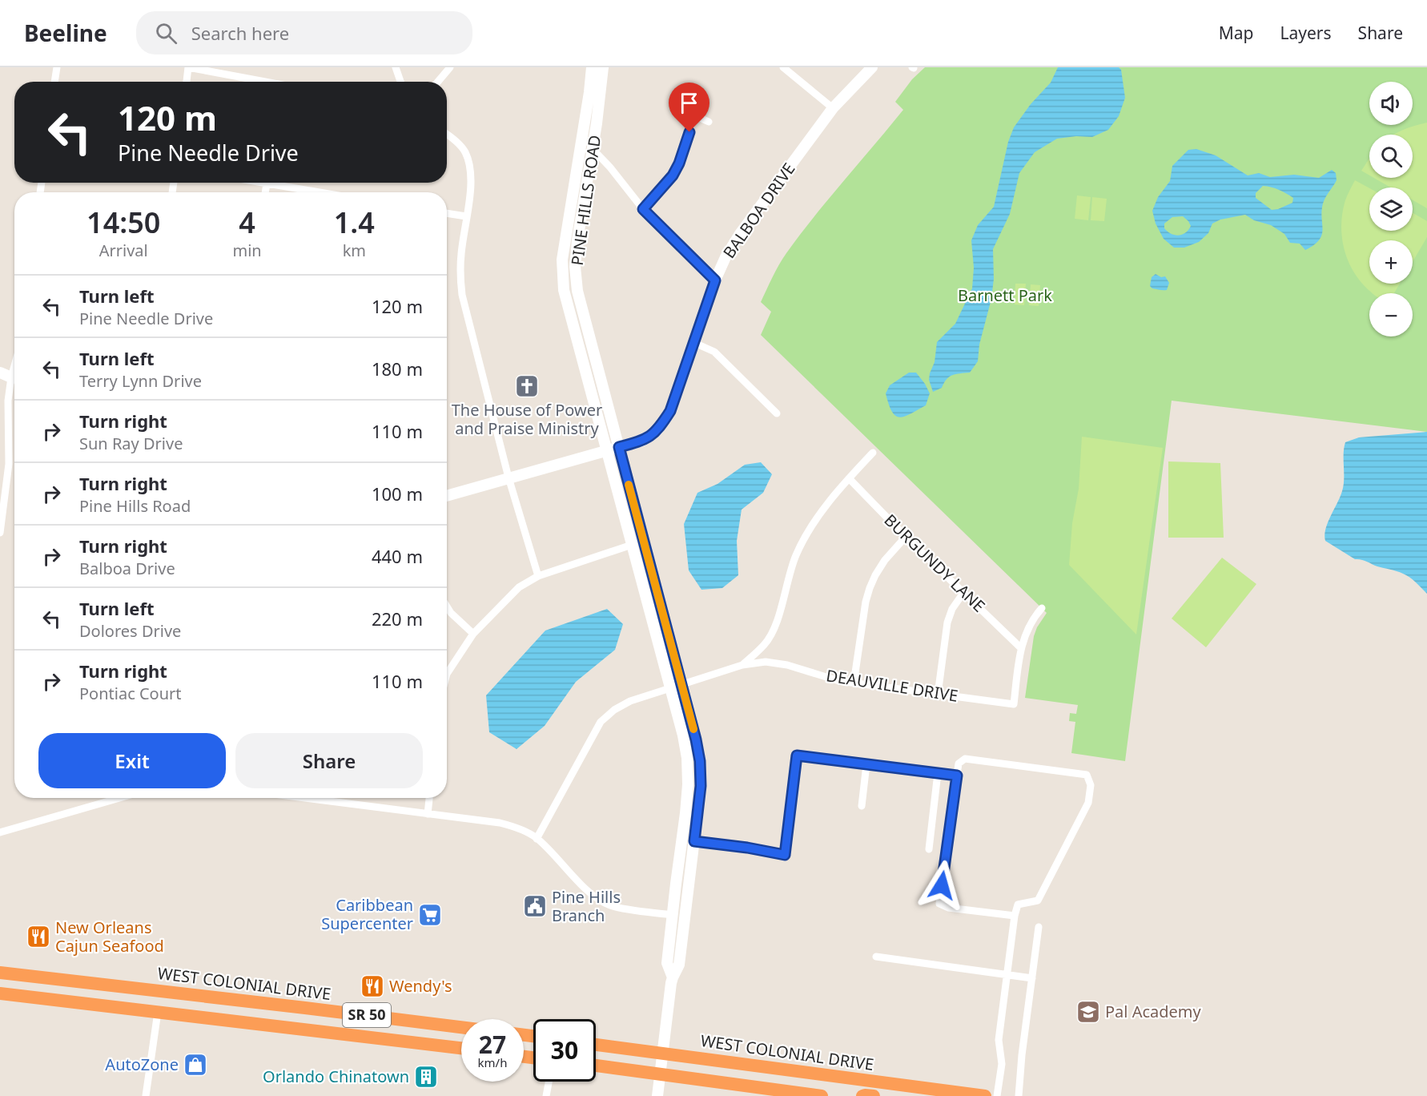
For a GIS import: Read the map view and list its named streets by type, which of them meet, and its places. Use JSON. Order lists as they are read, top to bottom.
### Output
{
  "streets": {
    "highway": ["WEST COLONIAL DRIVE", "SR 50"],
    "main road": ["PINE HILLS ROAD", "BALBOA DRIVE"],
    "street": ["BURGUNDY LANE", "DEAUVILLE DRIVE"]
  },
  "crossings": [
    ["PINE HILLS ROAD", "BALBOA DRIVE"],
    ["PINE HILLS ROAD", "DEAUVILLE DRIVE"],
    ["PINE HILLS ROAD", "WEST COLONIAL DRIVE"],
    ["BURGUNDY LANE", "DEAUVILLE DRIVE"]
  ],
  "parks": ["Barnett Park"],
  "places": {
    "church": ["The House of Power and Praise Ministry"],
    "public building": ["Pine Hills Branch"],
    "supermarket": ["Caribbean Supercenter"],
    "restaurant": ["New Orleans Cajun Seafood", "Wendy's"],
    "school or university": ["Pal Academy"],
    "shop": ["AutoZone"],
    "building": ["Orlando Chinatown"]
  },
  "page": {
    "header": "Beeline",
    "search": "Search here",
    "nav": ["Map", "Layers", "Share"],
    "map_buttons": ["+", "−"],
    "turn": ["120 m", "Pine Needle Drive"],
    "eta": [
      "14:50",
      "Arrival",
      "4",
      "min",
      "1.4",
      "km"
    ],
    "list": [
      {
        "name": "Turn left",
        "note": "Pine Needle Drive",
        "value": "120 m"
      },
      {
        "name": "Turn left",
        "note": "Terry Lynn Drive",
        "value": "180 m"
      },
      {
        "name": "Turn right",
        "note": "Sun Ray Drive",
        "value": "110 m"
      },
      {
        "name": "Turn right",
        "note": "Pine Hills Road",
        "value": "100 m"
      },
      {
        "name": "Turn right",
        "note": "Balboa Drive",
        "value": "440 m"
      },
      {
        "name": "Turn left",
        "note": "Dolores Drive",
        "value": "220 m"
      },
      {
        "name": "Turn right",
        "note": "Pontiac Court",
        "value": "110 m"
      }
    ],
    "buttons": ["Exit", "Share"],
    "speed": "27 km/h",
    "limit": "30"
  }
}
